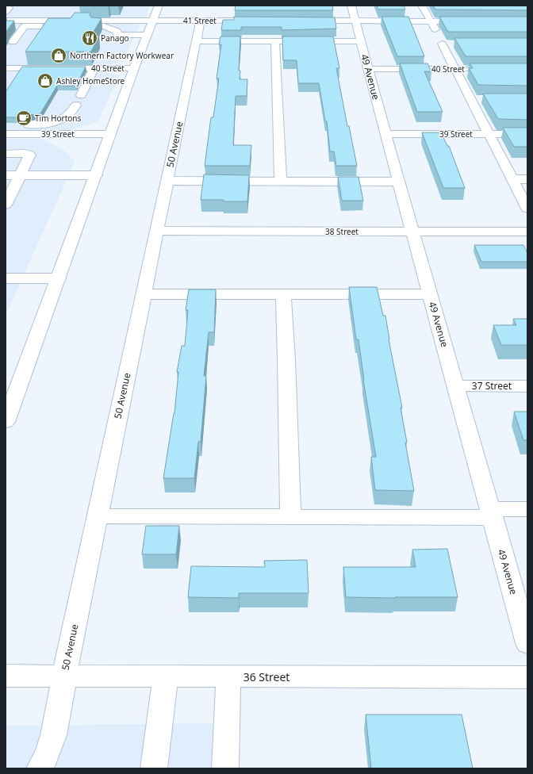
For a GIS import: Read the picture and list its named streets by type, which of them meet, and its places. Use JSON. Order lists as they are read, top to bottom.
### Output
{
  "streets": {
    "street": [
      "41 Street",
      "40 Street",
      "49 Avenue",
      "39 Street",
      "50 Avenue",
      "38 Street",
      "37 Street",
      "36 Street"
    ]
  },
  "crossings": [
    ["41 Street", "50 Avenue"],
    ["40 Street", "49 Avenue"],
    ["49 Avenue", "39 Street"],
    ["49 Avenue", "38 Street"],
    ["49 Avenue", "37 Street"],
    ["50 Avenue", "38 Street"],
    ["50 Avenue", "36 Street"]
  ],
  "places": {
    "restaurant": ["Panago"],
    "shop": ["Northern Factory Workwear", "Ashley HomeStore"],
    "cafe": ["Tim Hortons"]
  }
}
